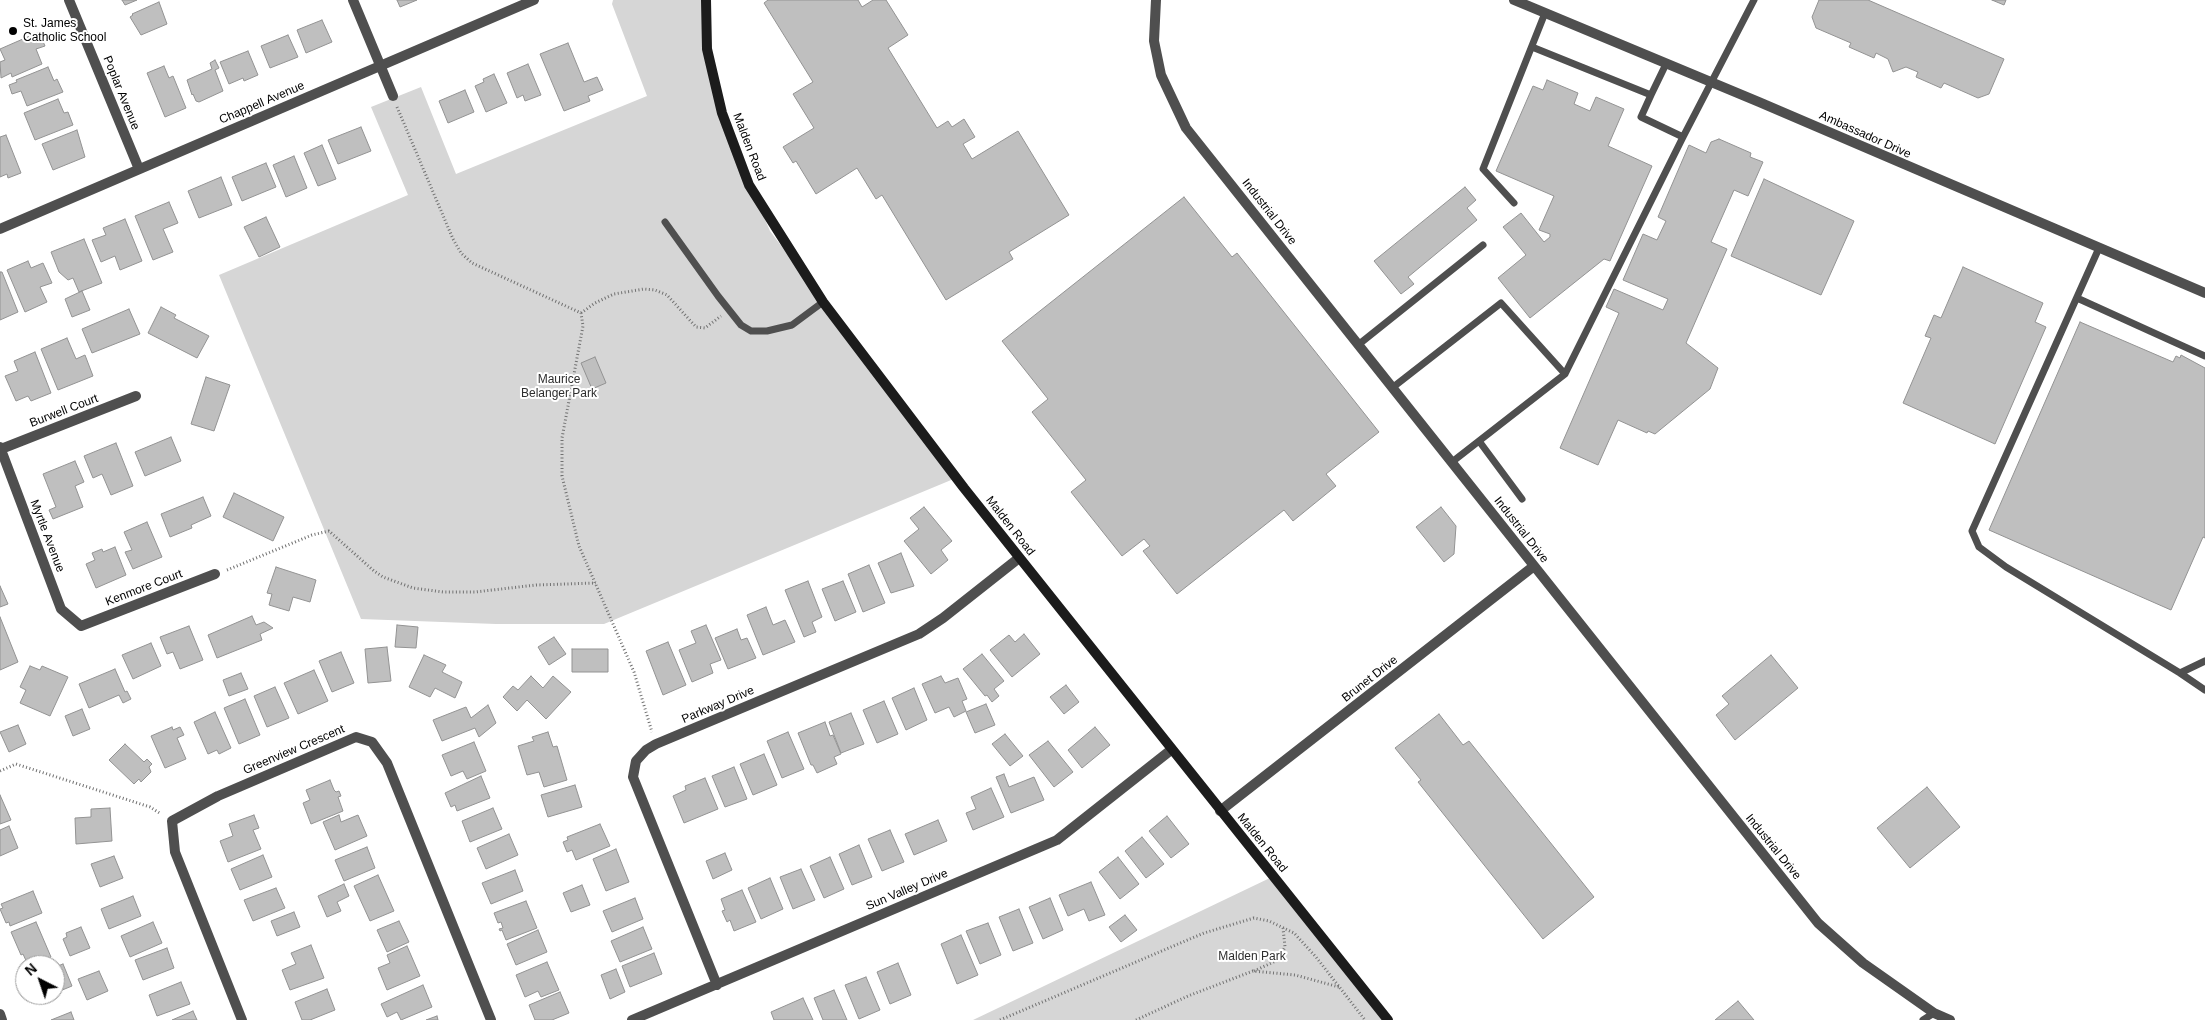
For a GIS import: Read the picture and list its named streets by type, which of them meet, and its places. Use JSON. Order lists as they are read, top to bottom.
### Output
{
  "streets": {
    "main road": ["Malden Road"],
    "street": [
      "Poplar Avenue",
      "Chappell Avenue",
      "Ambassador Drive",
      "Industrial Drive",
      "Burwell Court",
      "Myrtle Avenue",
      "Kenmore Court",
      "Brunet Drive",
      "Parkway Drive",
      "Greenview Crescent",
      "Sun Valley Drive"
    ]
  },
  "crossings": [
    ["Poplar Avenue", "Chappell Avenue"],
    ["Malden Road", "Brunet Drive"],
    ["Malden Road", "Parkway Drive"],
    ["Malden Road", "Sun Valley Drive"],
    ["Industrial Drive", "Brunet Drive"],
    ["Burwell Court", "Myrtle Avenue"],
    ["Myrtle Avenue", "Kenmore Court"],
    ["Parkway Drive", "Sun Valley Drive"]
  ],
  "parks": ["Maurice Belanger Park", "Malden Park"],
  "places": ["St. James Catholic School"],
  "north": "top left"
}
